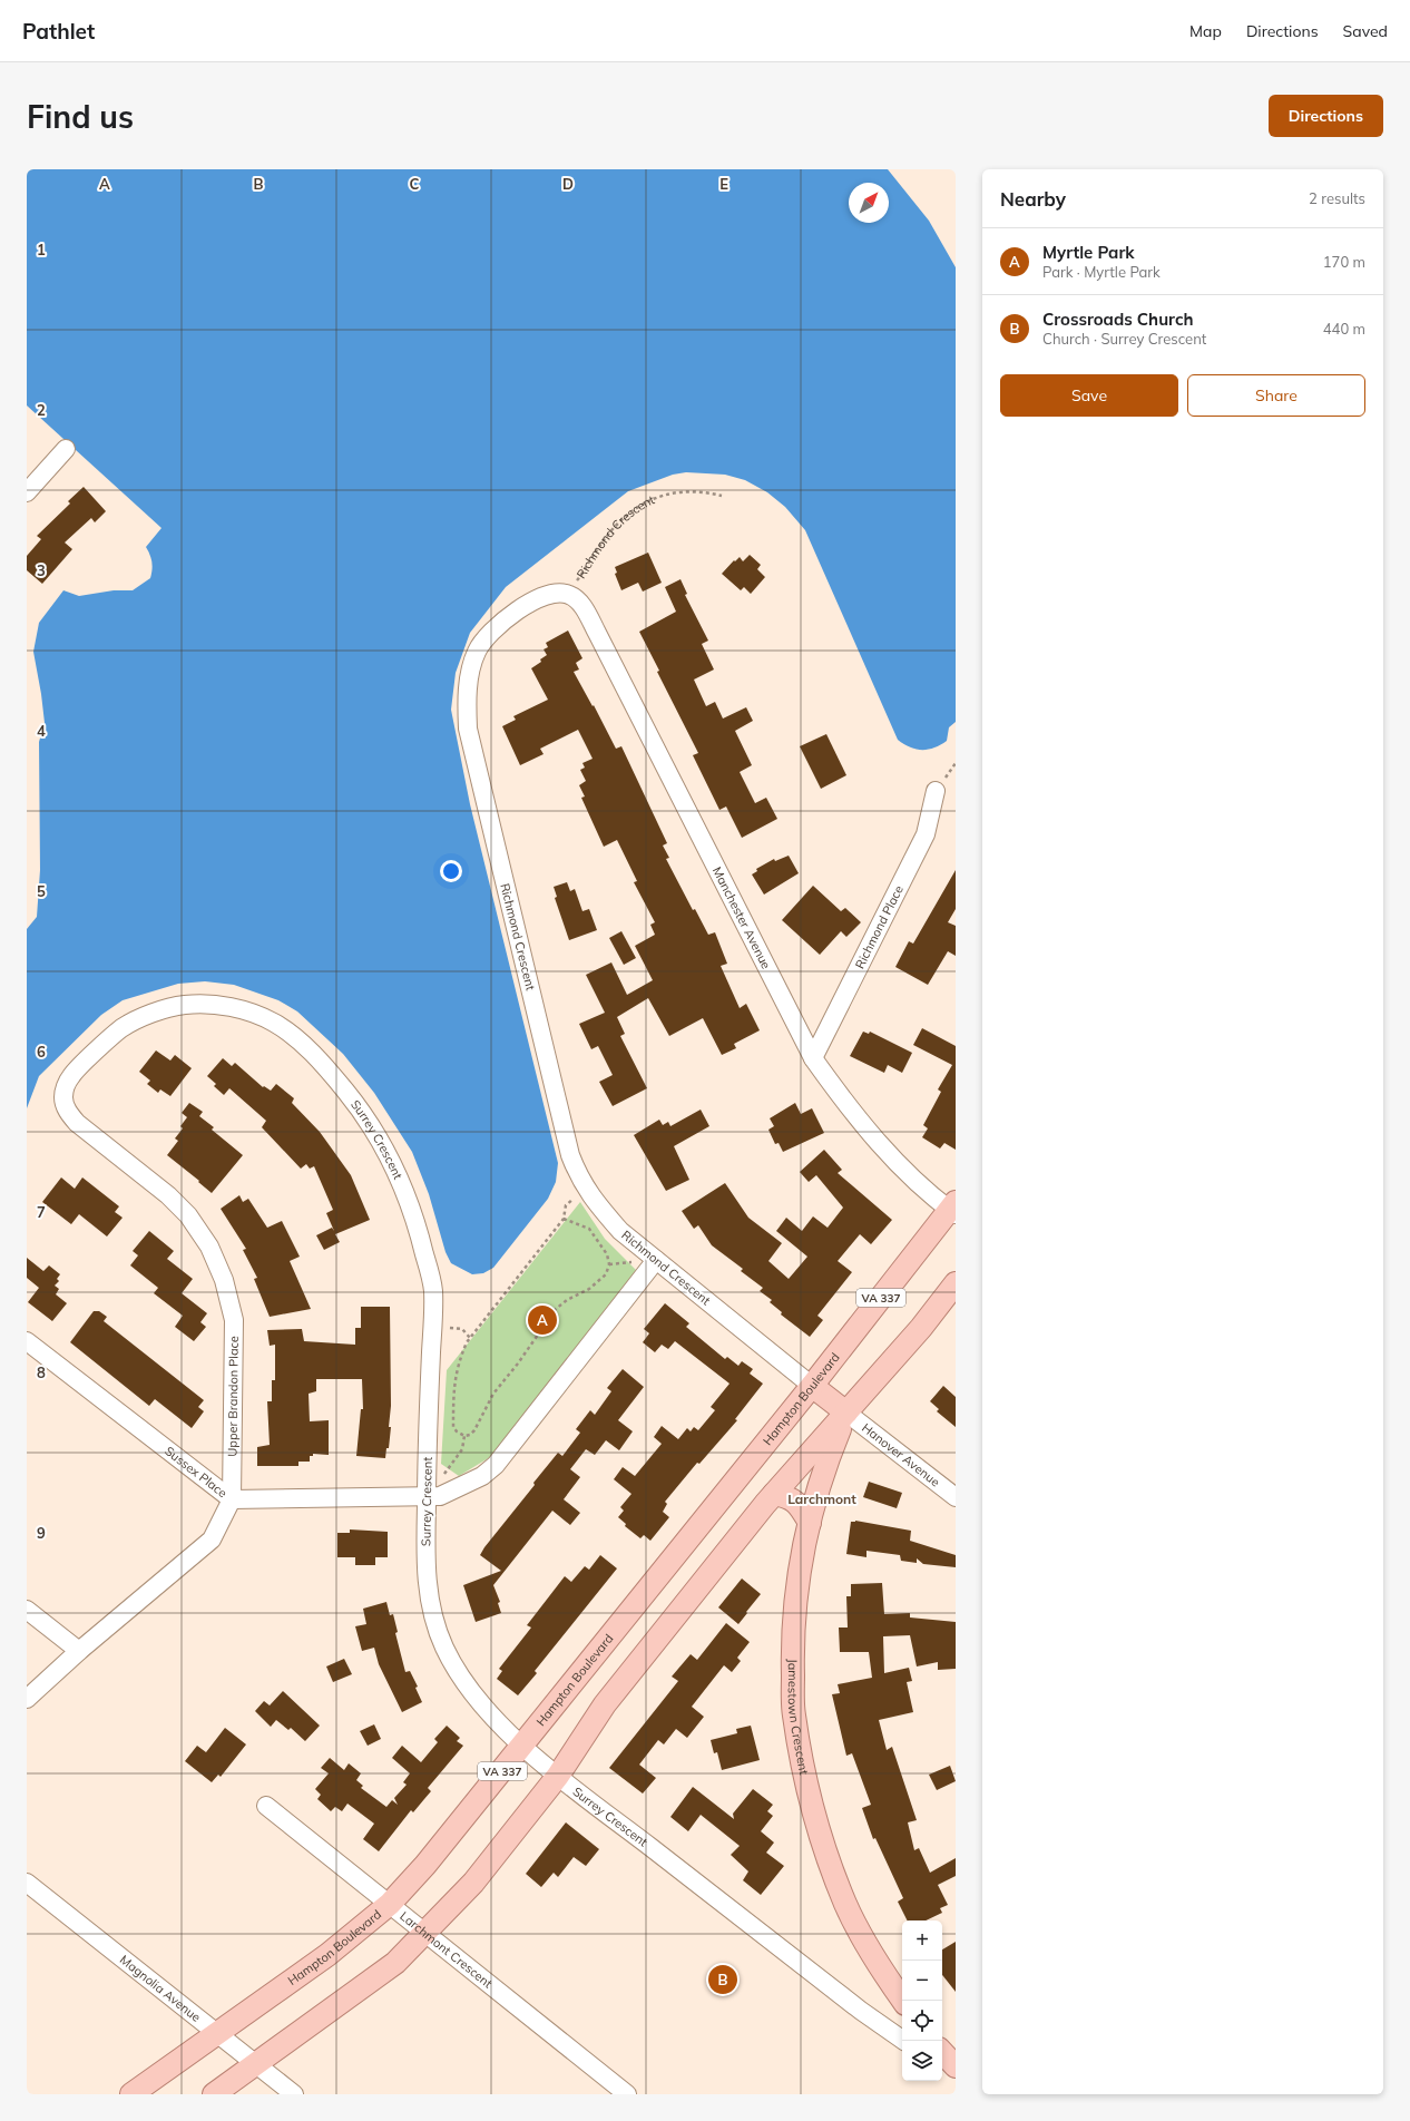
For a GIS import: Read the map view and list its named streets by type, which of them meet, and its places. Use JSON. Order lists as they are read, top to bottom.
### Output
{
  "streets": {
    "main road": [
      "Richmond Crescent",
      "VA 337",
      "Hampton Boulevard",
      "Jamestown Crescent"
    ],
    "street": [
      "Manchester Avenue",
      "Richmond Place",
      "Surrey Crescent",
      "Upper Brandon Place",
      "Hanover Avenue",
      "Sussex Place",
      "Larchmont Crescent",
      "Magnolia Avenue"
    ]
  },
  "crossings": [
    ["Richmond Crescent", "Manchester Avenue"],
    ["Richmond Crescent", "Hampton Boulevard"],
    ["Richmond Crescent", "Hanover Avenue"],
    ["Richmond Crescent", "Sussex Place"],
    ["Richmond Crescent", "Jamestown Crescent"],
    ["Manchester Avenue", "Richmond Place"],
    ["Manchester Avenue", "Hampton Boulevard"],
    ["Surrey Crescent", "Upper Brandon Place"],
    ["Surrey Crescent", "Hampton Boulevard"],
    ["Surrey Crescent", "Sussex Place"],
    ["Upper Brandon Place", "Sussex Place"],
    ["Hampton Boulevard", "Larchmont Crescent"],
    ["Hampton Boulevard", "Magnolia Avenue"],
    ["Hanover Avenue", "Jamestown Crescent"]
  ],
  "districts": ["Larchmont"],
  "north": "top right",
  "page": {
    "header": "Pathlet",
    "nav": ["Map", "Directions", "Saved"],
    "buttons": [
      "Directions",
      ["Save", "Share"]
    ],
    "title": "Find us",
    "heading": ["Nearby", "2 results"],
    "list": [
      {
        "mark": "A",
        "name": "Myrtle Park",
        "note": "Park · Myrtle Park",
        "value": "170 m"
      },
      {
        "mark": "B",
        "name": "Crossroads Church",
        "note": "Church · Surrey Crescent",
        "value": "440 m"
      }
    ],
    "pins": ["A", "B"],
    "map_buttons": ["+", "−"]
  },
  "grid": {
    "columns": [
      "A",
      "B",
      "C",
      "D",
      "E"
    ],
    "rows": [
      "1",
      "2",
      "3",
      "4",
      "5",
      "6",
      "7",
      "8",
      "9"
    ]
  }
}
